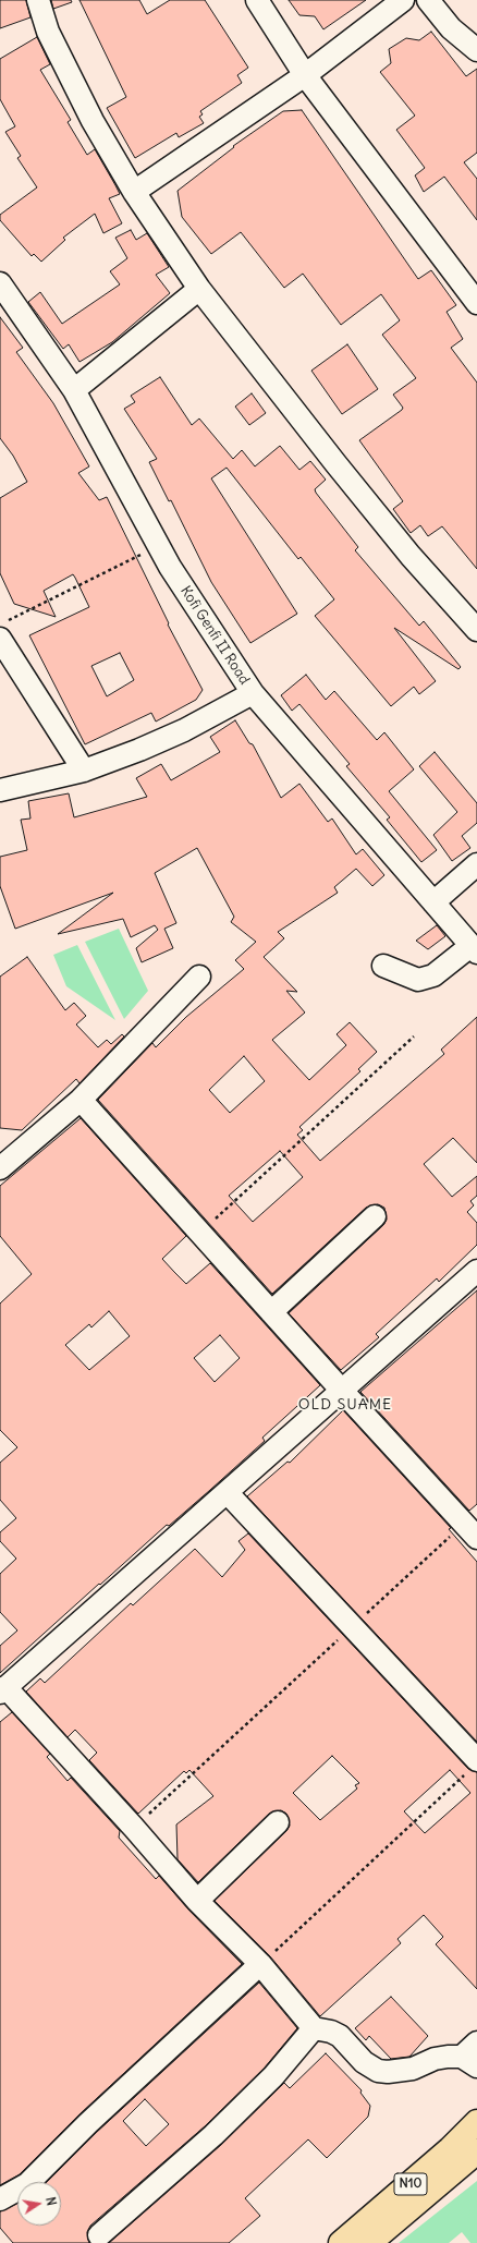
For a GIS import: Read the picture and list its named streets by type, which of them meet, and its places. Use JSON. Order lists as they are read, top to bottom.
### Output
{
  "streets": {
    "highway": ["N10"],
    "street": ["Kofi Genfi II Road"]
  },
  "districts": ["OLD SUAME"],
  "north": "right"
}
